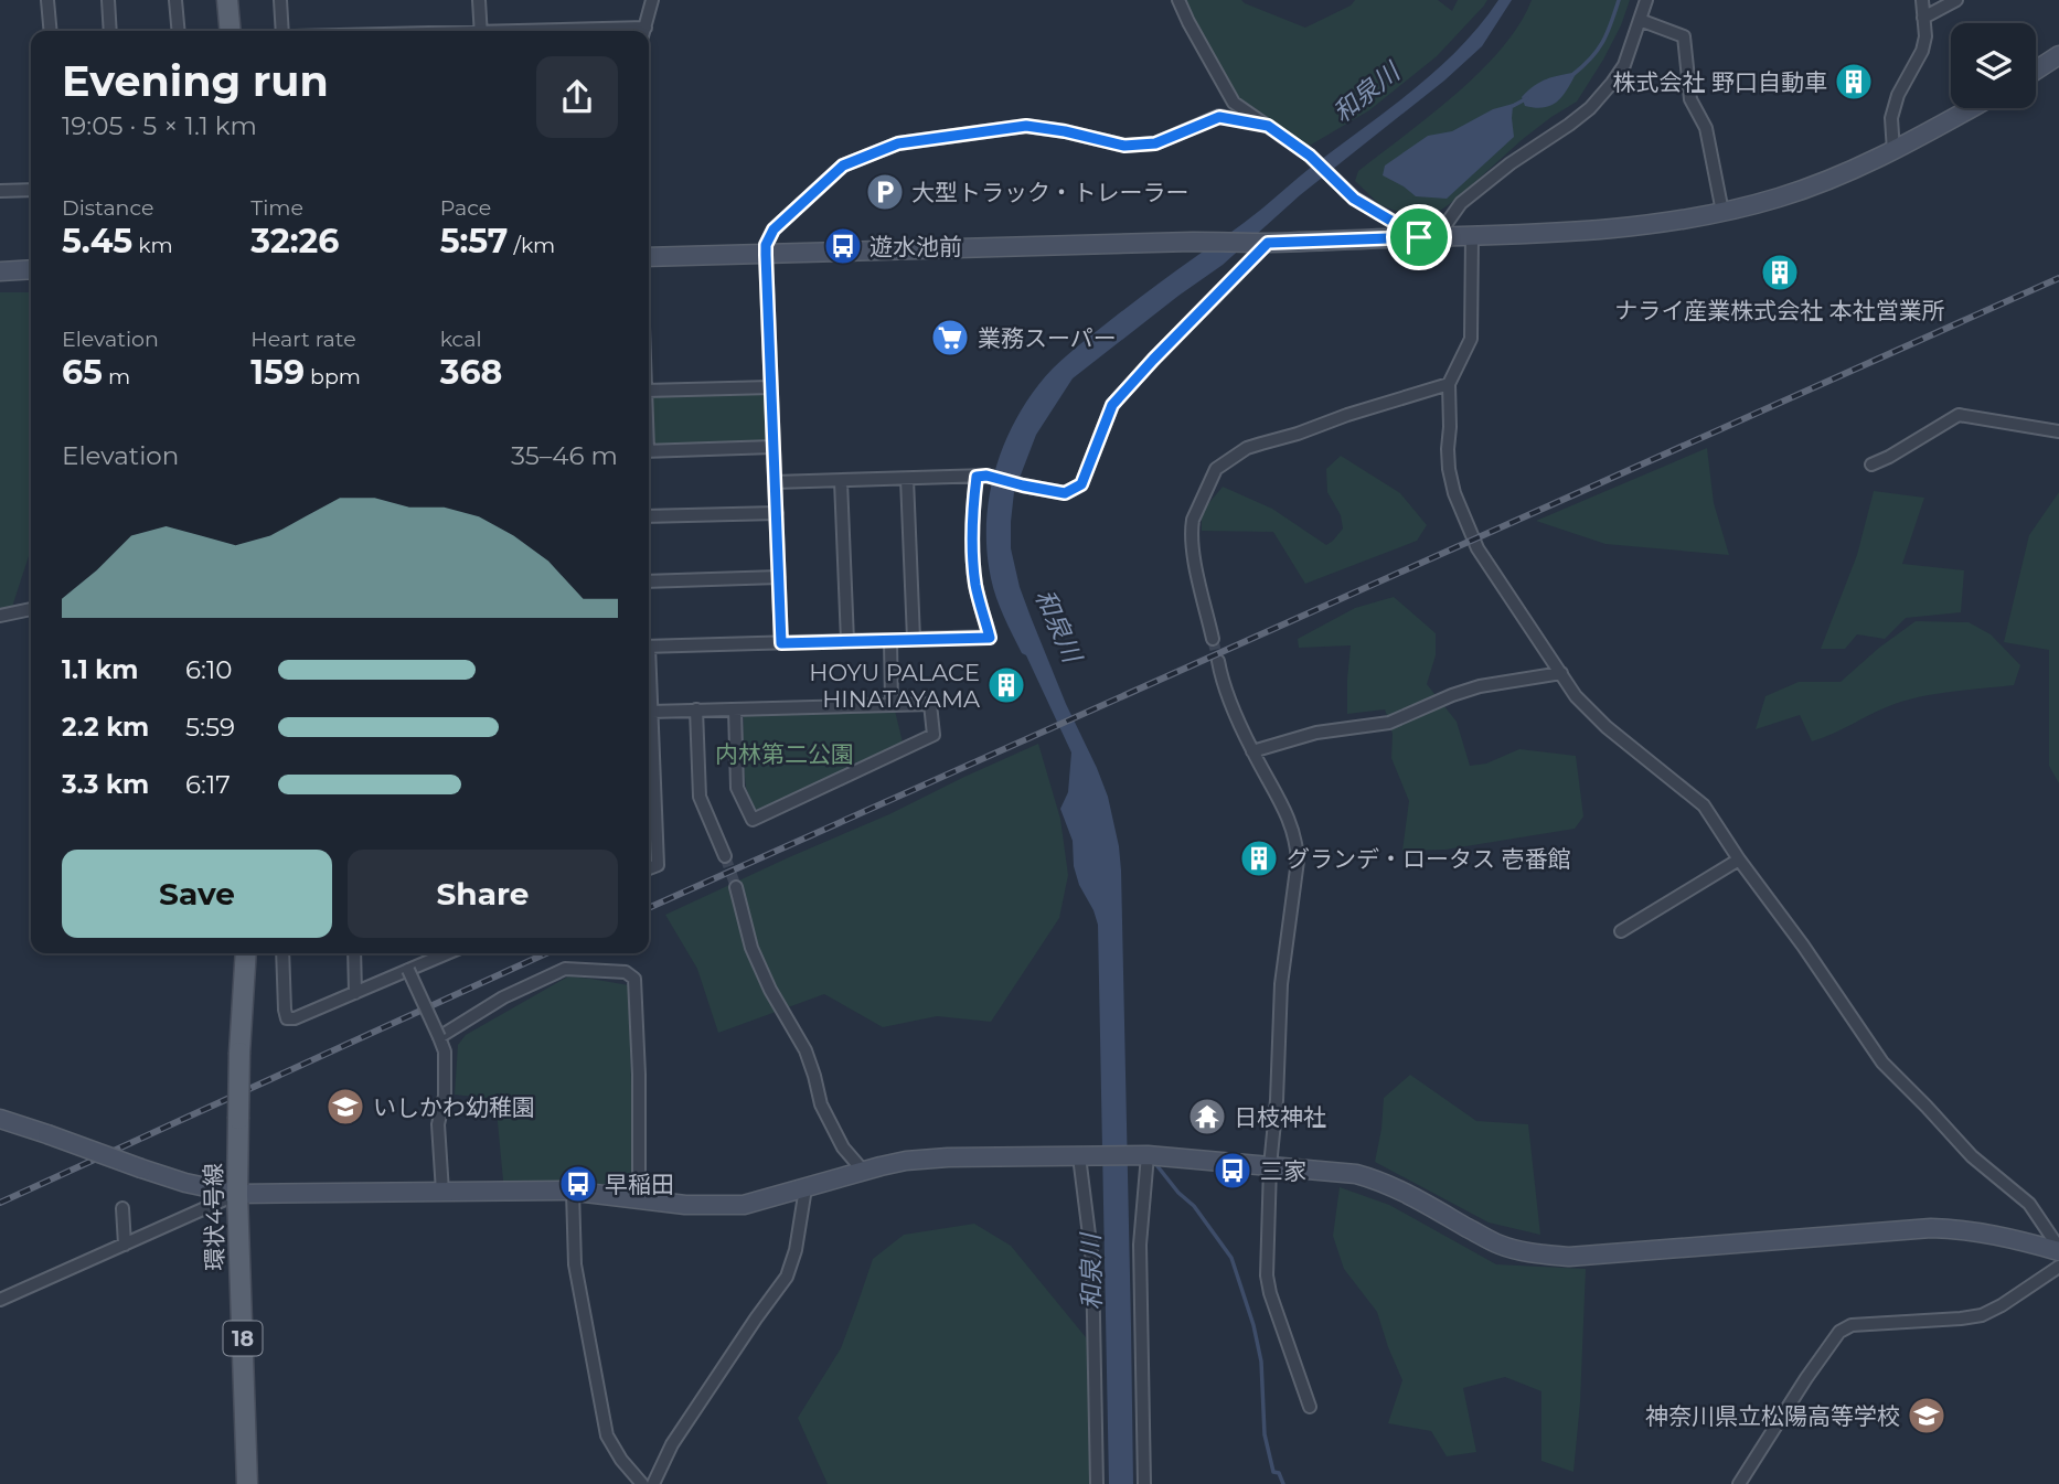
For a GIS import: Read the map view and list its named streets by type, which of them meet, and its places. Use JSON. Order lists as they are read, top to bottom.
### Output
{
  "streets": {
    "main road": ["環状4号線", "18"]
  },
  "water": ["和泉川"],
  "parks": ["内林第二公園"],
  "places": {
    "building": [
      "株式会社 野口自動車",
      "ナライ産業株式会社 本社営業所",
      "HOYU PALACE HINATAYAMA",
      "グランデ・ロータス 壱番館"
    ],
    "parking": ["大型トラック・トレーラー"],
    "bus stop": ["遊水池前", "三家", "早稲田"],
    "supermarket": ["業務スーパー"],
    "school or university": ["いしかわ幼稚園", "神奈川県立松陽高等学校"],
    "temple": ["日枝神社"]
  },
  "page": {
    "heading": ["Evening run", "19:05 · 5 × 1.1 km"],
    "stats": [
      ["Distance", "5.45 km"],
      ["Time", "32:26"],
      ["Pace", "5:57 /km"],
      ["Elevation", "65 m"],
      ["Heart rate", "159 bpm"],
      ["kcal", "368"]
    ],
    "chart": ["Elevation", "35–46 m"],
    "list": [
      {
        "name": "1.1 km",
        "note": "6:10"
      },
      {
        "name": "2.2 km",
        "note": "5:59"
      },
      {
        "name": "3.3 km",
        "note": "6:17"
      }
    ],
    "buttons": ["Save", "Share"]
  }
}
